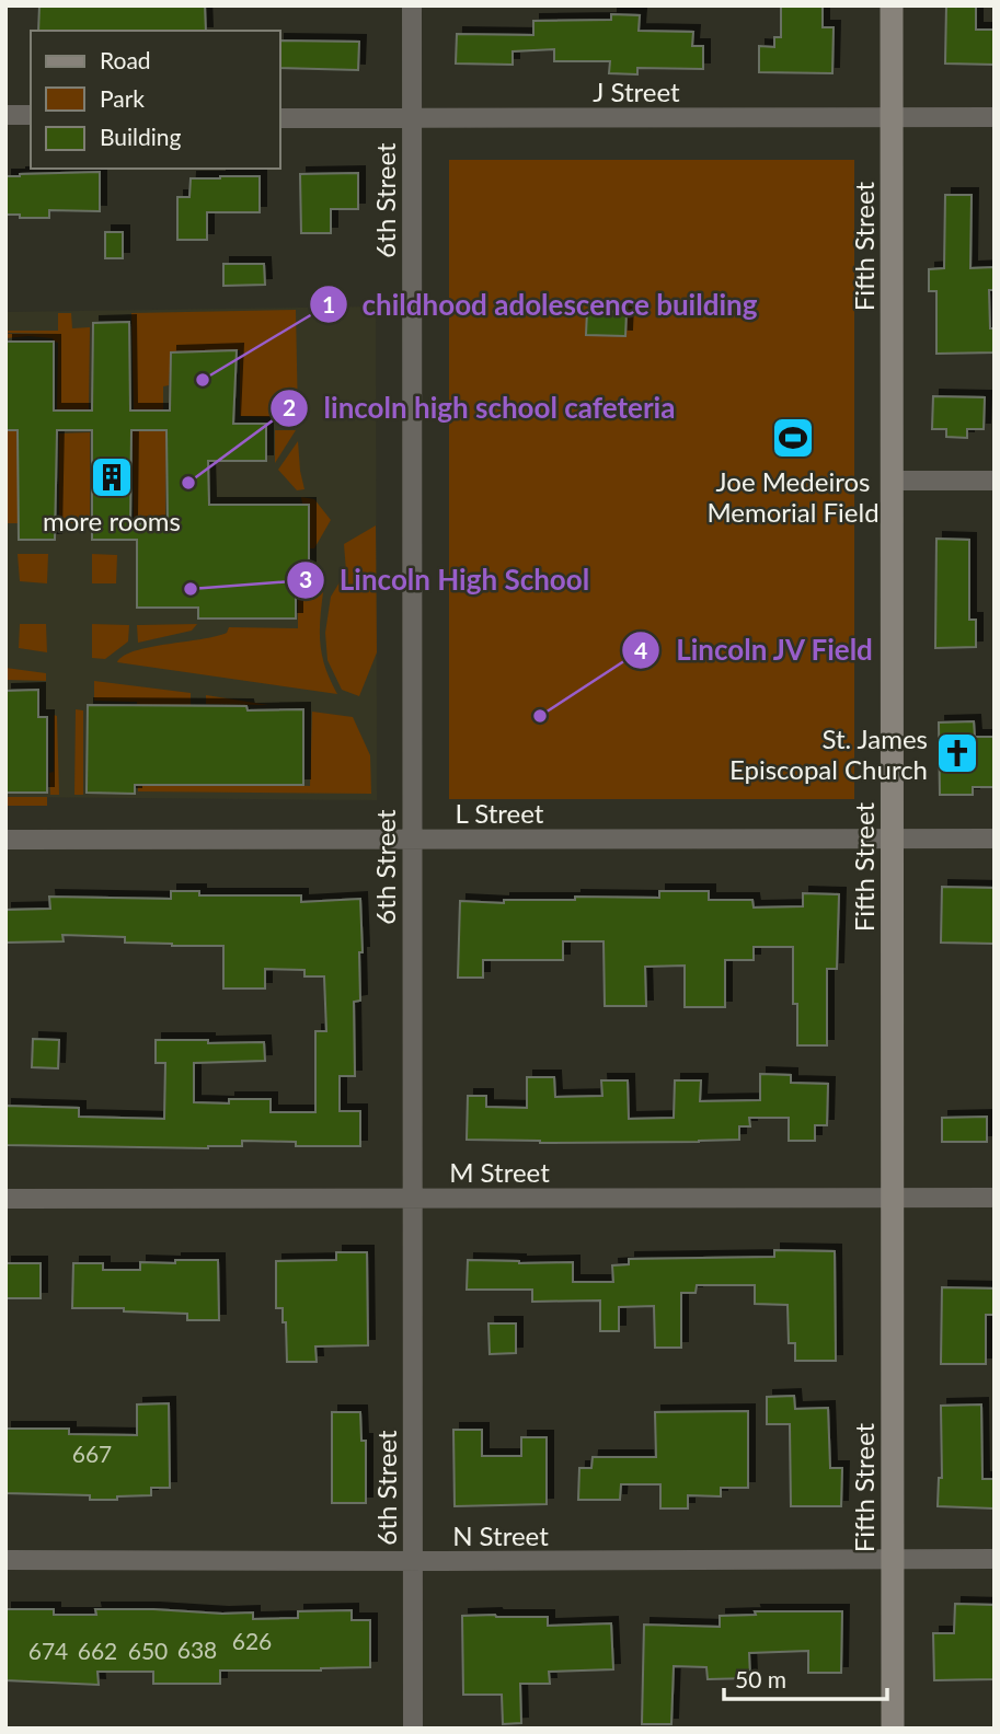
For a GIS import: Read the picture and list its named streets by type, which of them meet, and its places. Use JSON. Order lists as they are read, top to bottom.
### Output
{
  "streets": {
    "street": [
      "J Street",
      "6th Street",
      "Fifth Street",
      "L Street",
      "M Street",
      "N Street"
    ]
  },
  "crossings": [
    ["J Street", "6th Street"],
    ["J Street", "Fifth Street"],
    ["6th Street", "L Street"],
    ["6th Street", "M Street"],
    ["6th Street", "N Street"],
    ["Fifth Street", "L Street"],
    ["Fifth Street", "M Street"],
    ["Fifth Street", "N Street"]
  ],
  "places": {
    "other": [
      "childhood adolescence building",
      "lincoln high school cafeteria",
      "Lincoln High School",
      "Lincoln JV Field"
    ],
    "sports": ["Joe Medeiros Memorial Field"],
    "building": ["more rooms"],
    "church": ["St. James Episcopal Church"]
  },
  "house_numbers": [
    "667",
    "626",
    "638",
    "674",
    "662",
    "650"
  ],
  "legend": ["Road", "Park", "Building"],
  "scale_bar": "50 m"
}
